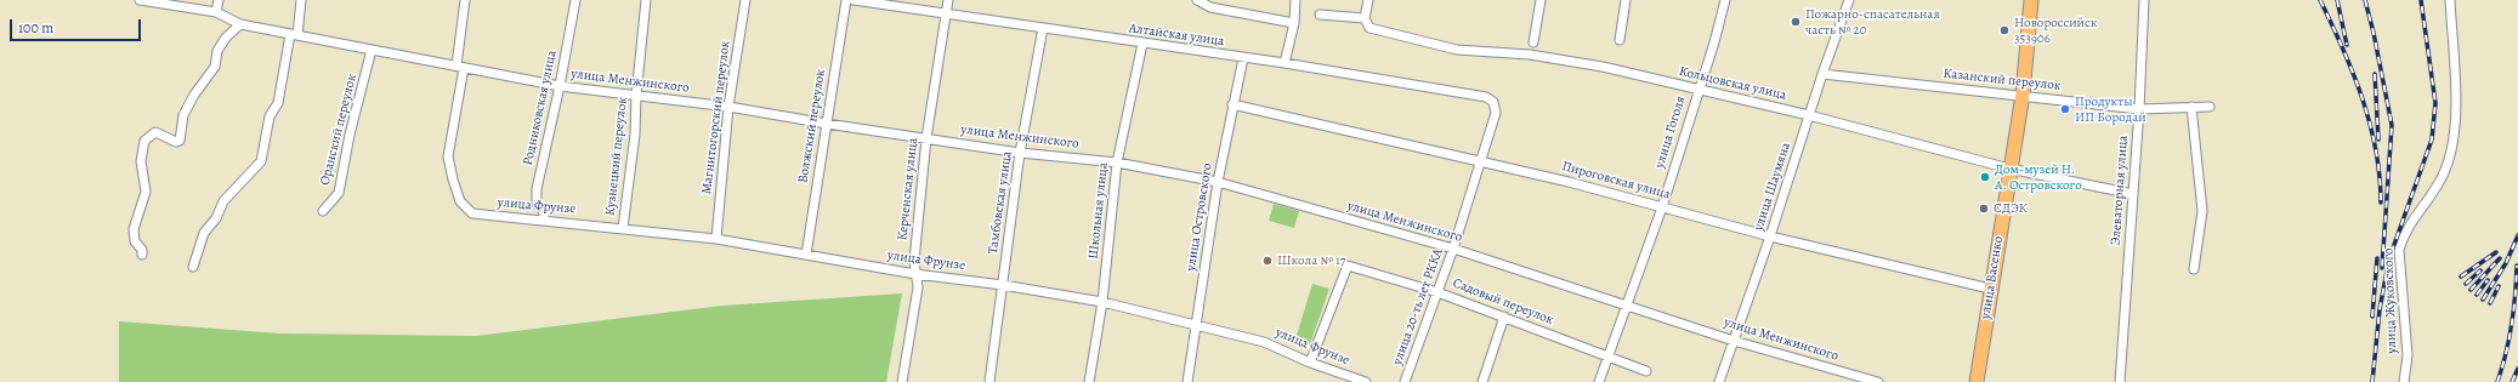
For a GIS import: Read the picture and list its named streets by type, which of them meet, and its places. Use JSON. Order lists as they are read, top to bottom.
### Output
{
  "streets": {
    "main road": ["улица Васенко"],
    "street": [
      "Алтайская улица",
      "Казанский переулок",
      "улица Менжинского",
      "Кольцовская улица",
      "Родниковская улица",
      "Магнитогорский переулок",
      "Волжский переулок",
      "Оранский переулок",
      "улица Гоголя",
      "Кузнецкий переулок",
      "Пироговская улица",
      "улица Шаумяна",
      "Керченская улица",
      "Элеваторная улица",
      "Тамбовская улица",
      "улица Фрунзе",
      "Школьная улица",
      "улица Островского",
      "улица Жуковского",
      "Садовый переулок",
      "улица 20-ть лет РККА"
    ]
  },
  "crossings": [
    ["Алтайская улица", "Керченская улица"],
    ["Алтайская улица", "Тамбовская улица"],
    ["Алтайская улица", "Школьная улица"],
    ["Алтайская улица", "улица Островского"],
    ["Алтайская улица", "улица 20-ть лет РККА"],
    ["Казанский переулок", "улица Шаумяна"],
    ["Казанский переулок", "Элеваторная улица"],
    ["Казанский переулок", "улица Васенко"],
    ["улица Менжинского", "Родниковская улица"],
    ["улица Менжинского", "Магнитогорский переулок"],
    ["улица Менжинского", "Волжский переулок"],
    ["улица Менжинского", "Оранский переулок"],
    ["улица Менжинского", "улица Гоголя"],
    ["улица Менжинского", "Кузнецкий переулок"],
    ["улица Менжинского", "улица Шаумяна"],
    ["улица Менжинского", "Керченская улица"],
    ["улица Менжинского", "Тамбовская улица"],
    ["улица Менжинского", "улица Фрунзе"],
    ["улица Менжинского", "Школьная улица"],
    ["улица Менжинского", "улица Островского"],
    ["улица Менжинского", "улица 20-ть лет РККА"],
    ["Кольцовская улица", "улица Гоголя"],
    ["Кольцовская улица", "улица Шаумяна"],
    ["Кольцовская улица", "Элеваторная улица"],
    ["Кольцовская улица", "улица Васенко"],
    ["Родниковская улица", "улица Фрунзе"],
    ["Магнитогорский переулок", "улица Фрунзе"],
    ["Волжский переулок", "улица Фрунзе"],
    ["улица Гоголя", "Пироговская улица"],
    ["улица Гоголя", "Садовый переулок"],
    ["Кузнецкий переулок", "улица Фрунзе"],
    ["Пироговская улица", "улица Шаумяна"],
    ["Пироговская улица", "улица Островского"],
    ["Пироговская улица", "улица Васенко"],
    ["Пироговская улица", "улица 20-ть лет РККА"],
    ["Керченская улица", "улица Фрунзе"],
    ["Тамбовская улица", "улица Фрунзе"],
    ["улица Фрунзе", "Школьная улица"],
    ["улица Фрунзе", "улица Островского"],
    ["улица Фрунзе", "Садовый переулок"],
    ["Садовый переулок", "улица 20-ть лет РККА"]
  ],
  "places": [
    "Пожарно-спасательная часть № 20",
    "Новороссийск 353906",
    "Продукты ИП Бородай",
    "Дом-музей Н. А. Островского",
    "СДЭК",
    "Школа № 17"
  ],
  "scale_bar": "100 m"
}
